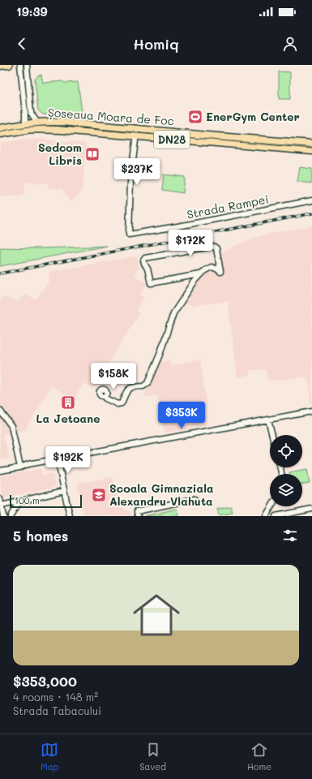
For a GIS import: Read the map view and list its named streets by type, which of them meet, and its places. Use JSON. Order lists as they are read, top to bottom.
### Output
{
  "streets": {
    "main road": ["Șoseaua Moara de Foc", "DN28"],
    "street": ["Strada Rampei"]
  },
  "crossings": [
    ["Șoseaua Moara de Foc", "DN28"],
    ["Șoseaua Moara de Foc", "Strada Rampei"]
  ],
  "places": {
    "sports": ["EnerGym Center"],
    "library": ["Sedcom Libris"],
    "building": ["La Jetoane"],
    "school or university": ["Scoala Gimnaziala Alexandru Vlahuta"]
  },
  "scale_bar": "100 m",
  "page": {
    "status": "19:39",
    "header": "Homiq",
    "price": [
      "$237K",
      "$172K",
      "$158K",
      "$353K",
      "$192K"
    ],
    "scale": "100 m",
    "heading": "5 homes",
    "list": [
      {
        "name": "$353,000",
        "note": "4 rooms · 148 m² · Strada Tabacului"
      }
    ],
    "tabs": ["Map", "Saved", "Home"]
  }
}
